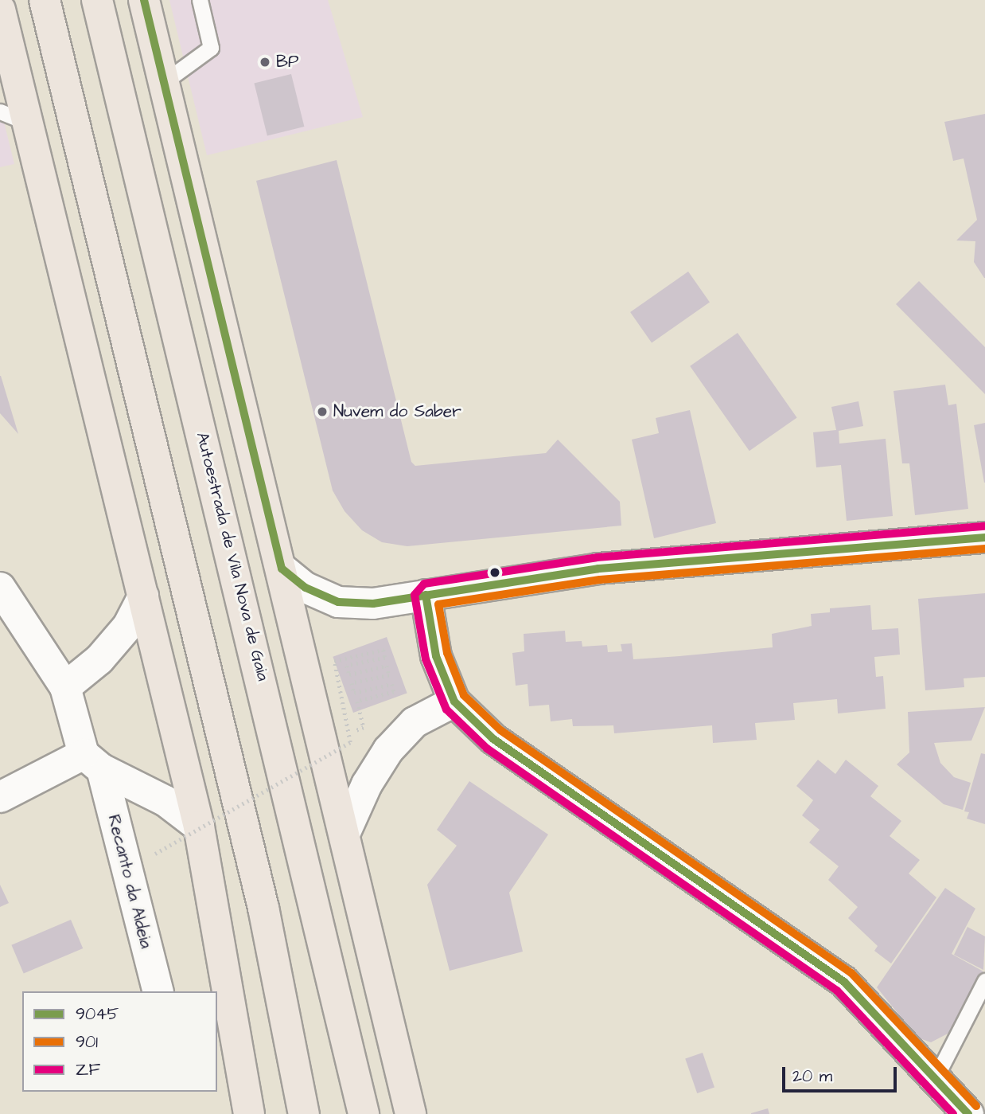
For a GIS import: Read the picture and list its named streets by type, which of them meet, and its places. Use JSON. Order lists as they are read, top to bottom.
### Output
{
  "streets": {
    "highway": ["Autoestrada de Vila Nova de Gaia"],
    "street": ["Recanto da Aldeia"]
  },
  "places": ["BP", "Nuvem do Saber"],
  "lines": ["transit line 9045", "transit line ZF", "transit line 901"],
  "legend": ["9045", "901", "ZF"],
  "scale_bar": "20 m"
}
